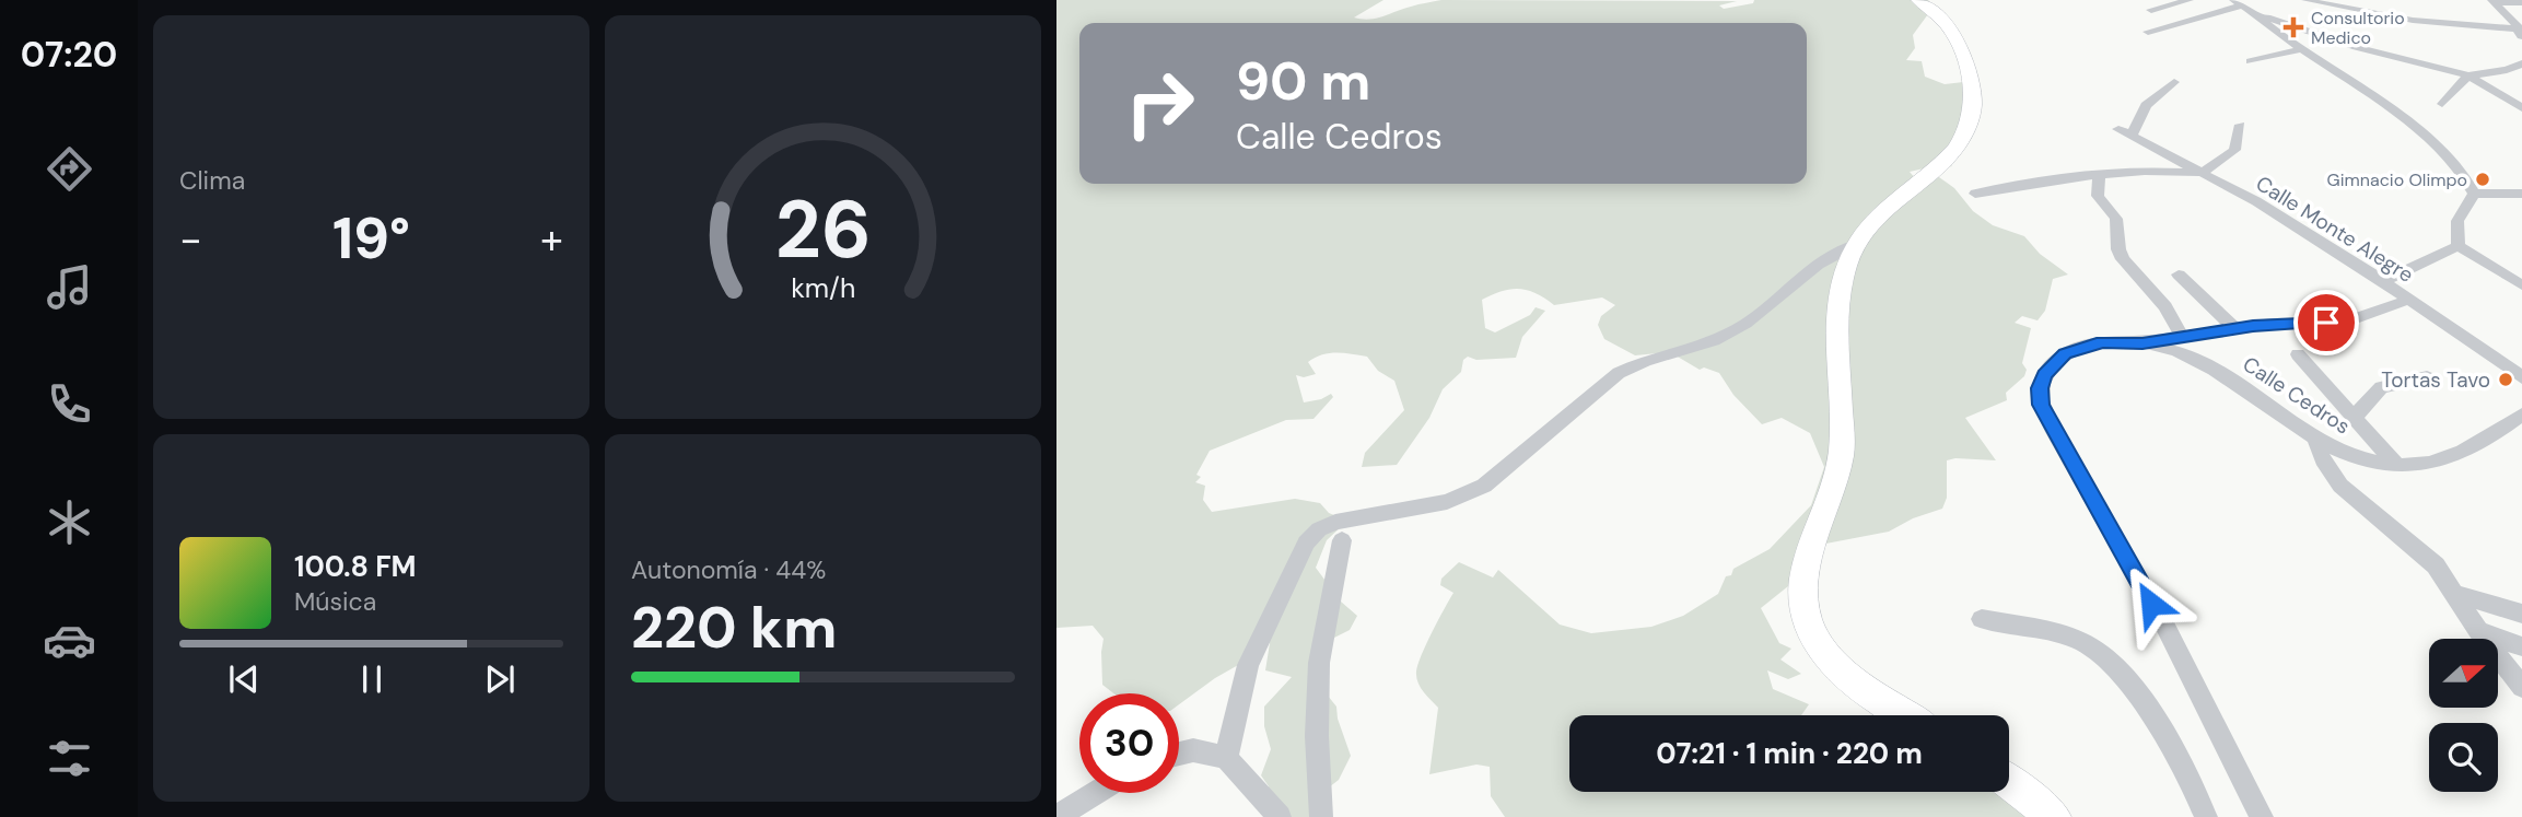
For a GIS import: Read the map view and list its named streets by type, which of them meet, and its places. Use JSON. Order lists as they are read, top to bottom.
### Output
{
  "streets": {
    "street": ["Calle Monte Alegre", "Calle Cedros"]
  },
  "places": {
    "health": ["Consultorio Medico"],
    "other": ["Gimnacio Olimpo", "Tortas Tavo"]
  },
  "north": "right",
  "page": {
    "tabs": "07:20",
    "tile": [
      "Clima",
      ["Autonomía · 44%", "220 km"]
    ],
    "turn": ["90 m", "Calle Cedros"],
    "heat": ["−", "19°", "+"],
    "song": ["100.8 FM", "Música"],
    "limit": "30",
    "trip": "07:21 · 1 min · 220 m",
    "gauge": ["26", "km/h"]
  }
}
